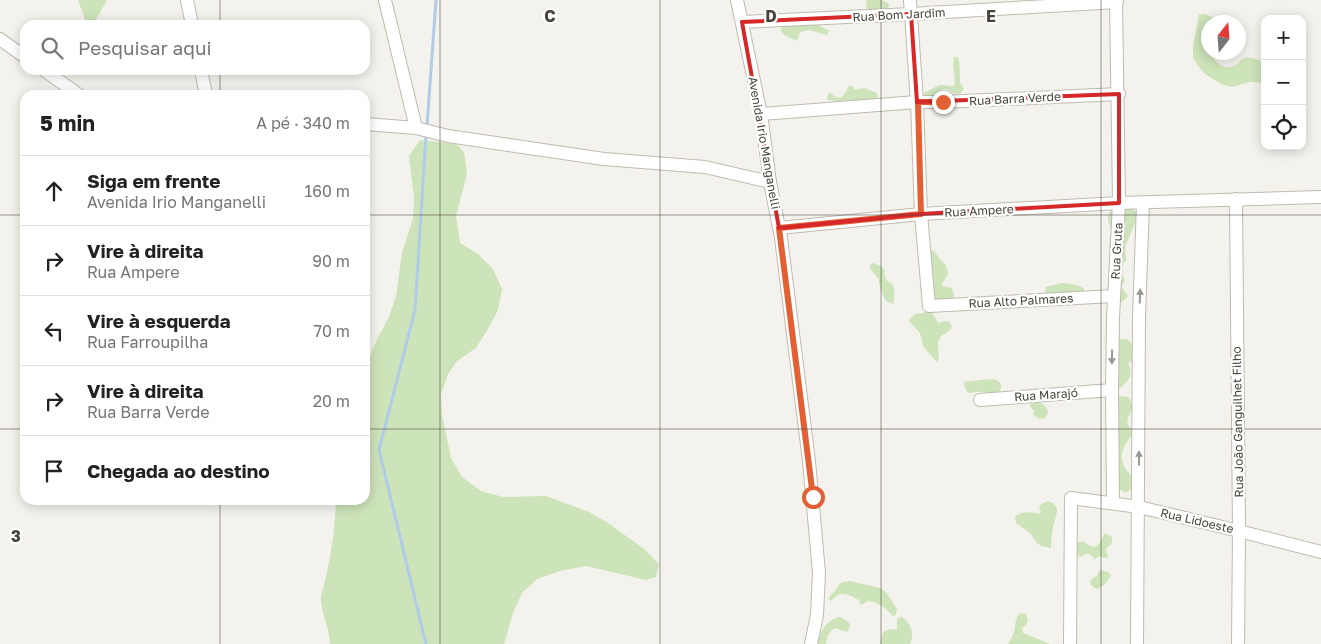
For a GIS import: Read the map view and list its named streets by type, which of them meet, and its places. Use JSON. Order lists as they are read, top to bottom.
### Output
{
  "streets": {
    "street": [
      "Rua Bom Jardim",
      "Rua Barra Verde",
      "Avenida Irio Manganelli",
      "Rua Ampere",
      "Rua Gruta",
      "Rua Alto Palmares",
      "Rua Marajó",
      "Rua João Ganguilhet Filho",
      "Rua Lidoeste"
    ]
  },
  "crossings": [
    ["Rua Bom Jardim", "Avenida Irio Manganelli"],
    ["Rua Bom Jardim", "Rua Gruta"],
    ["Rua Barra Verde", "Avenida Irio Manganelli"],
    ["Rua Barra Verde", "Rua Gruta"],
    ["Avenida Irio Manganelli", "Rua Ampere"],
    ["Rua Ampere", "Rua Gruta"],
    ["Rua Ampere", "Rua Alto Palmares"],
    ["Rua Ampere", "Rua João Ganguilhet Filho"],
    ["Rua Gruta", "Rua Alto Palmares"],
    ["Rua Gruta", "Rua Marajó"],
    ["Rua Gruta", "Rua Lidoeste"],
    ["Rua João Ganguilhet Filho", "Rua Lidoeste"]
  ],
  "north": "top",
  "page": {
    "map_buttons": ["+", "−"],
    "search": "Pesquisar aqui",
    "heading": ["5 min", "A pé · 340 m"],
    "list": [
      ["Siga em frente", "Avenida Irio Manganelli", "160 m"],
      ["Vire à direita", "Rua Ampere", "90 m"],
      ["Vire à esquerda", "Rua Farroupilha", "70 m"],
      ["Vire à direita", "Rua Barra Verde", "20 m"],
      "Chegada ao destino"
    ]
  },
  "grid": {
    "columns": ["C", "D", "E"],
    "rows": ["3"]
  }
}
